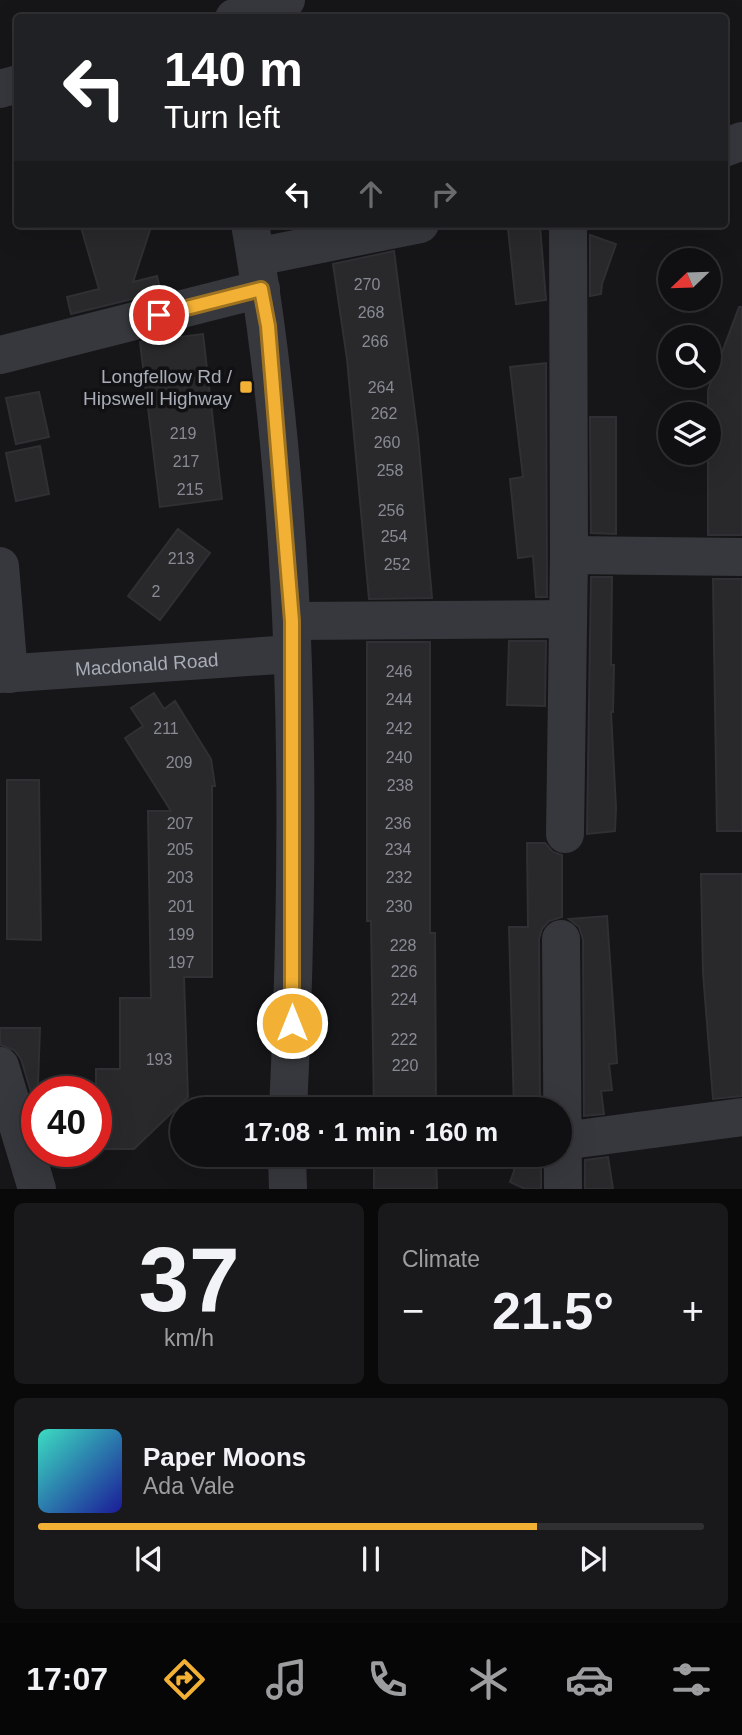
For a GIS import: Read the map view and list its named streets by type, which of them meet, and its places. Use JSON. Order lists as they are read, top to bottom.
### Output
{
  "streets": {
    "street": ["Macdonald Road"]
  },
  "places": {
    "transit": ["Longfellow Rd / Hipswell Highway"]
  },
  "house_numbers": [
    "270",
    "268",
    "266",
    "264",
    "262",
    "219",
    "260",
    "217",
    "258",
    "215",
    "256",
    "254",
    "213",
    "252",
    "2",
    "246",
    "244",
    "211",
    "242",
    "240",
    "209",
    "238",
    "207",
    "236",
    "205",
    "234",
    "203",
    "232",
    "201",
    "230",
    "199",
    "228",
    "197",
    "226",
    "224",
    "222",
    "193",
    "220"
  ],
  "north": "bottom left",
  "page": {
    "turn": ["140 m", "Turn left"],
    "limit": "40",
    "trip": "17:08 · 1 min · 160 m",
    "tile": [
      ["37", "km/h"],
      "Climate"
    ],
    "heat": ["−", "21.5°", "+"],
    "song": ["Paper Moons", "Ada Vale"],
    "tabs": "17:07"
  }
}
